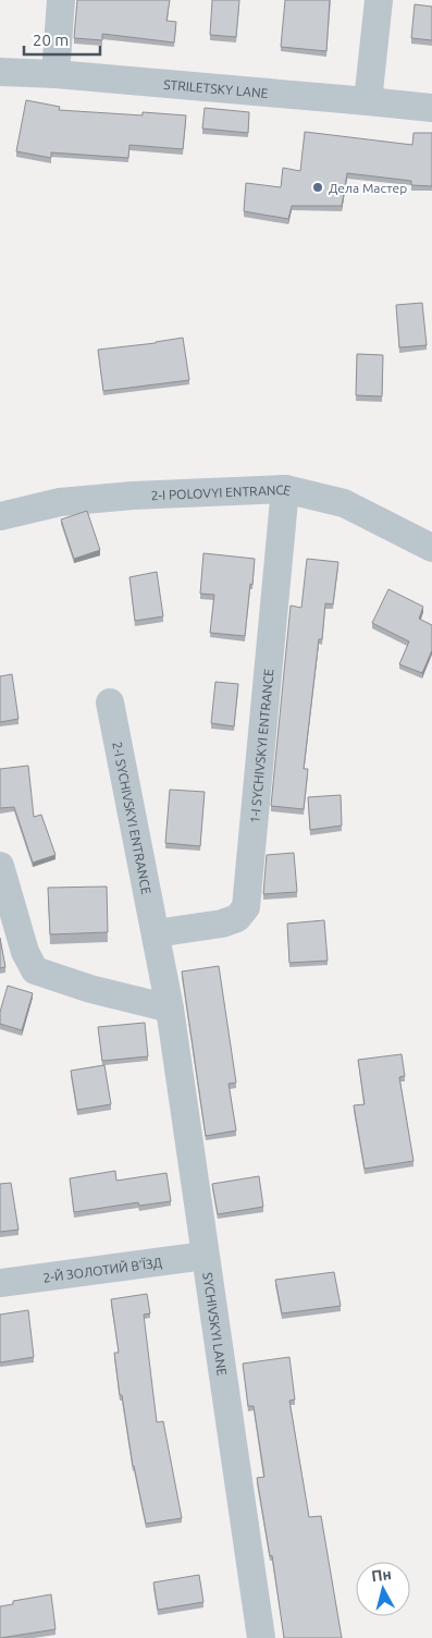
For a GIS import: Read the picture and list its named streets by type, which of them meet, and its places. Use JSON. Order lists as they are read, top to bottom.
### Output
{
  "streets": {
    "street": [
      "STRILETSKY LANE",
      "2-I POLOVYI ENTRANCE",
      "1-I SYCHIVSKYI ENTRANCE",
      "2-I SYCHIVSKYI ENTRANCE",
      "2-Й ЗОЛОТИЙ В’ЇЗД",
      "SYCHIVSKYI LANE"
    ]
  },
  "crossings": [
    ["2-I POLOVYI ENTRANCE", "1-I SYCHIVSKYI ENTRANCE"],
    ["1-I SYCHIVSKYI ENTRANCE", "2-I SYCHIVSKYI ENTRANCE"],
    ["1-I SYCHIVSKYI ENTRANCE", "SYCHIVSKYI LANE"],
    ["2-I SYCHIVSKYI ENTRANCE", "SYCHIVSKYI LANE"],
    ["2-Й ЗОЛОТИЙ В’ЇЗД", "SYCHIVSKYI LANE"]
  ],
  "places": ["Дела Мастер"],
  "scale_bar": "20 m",
  "north": "top"
}
